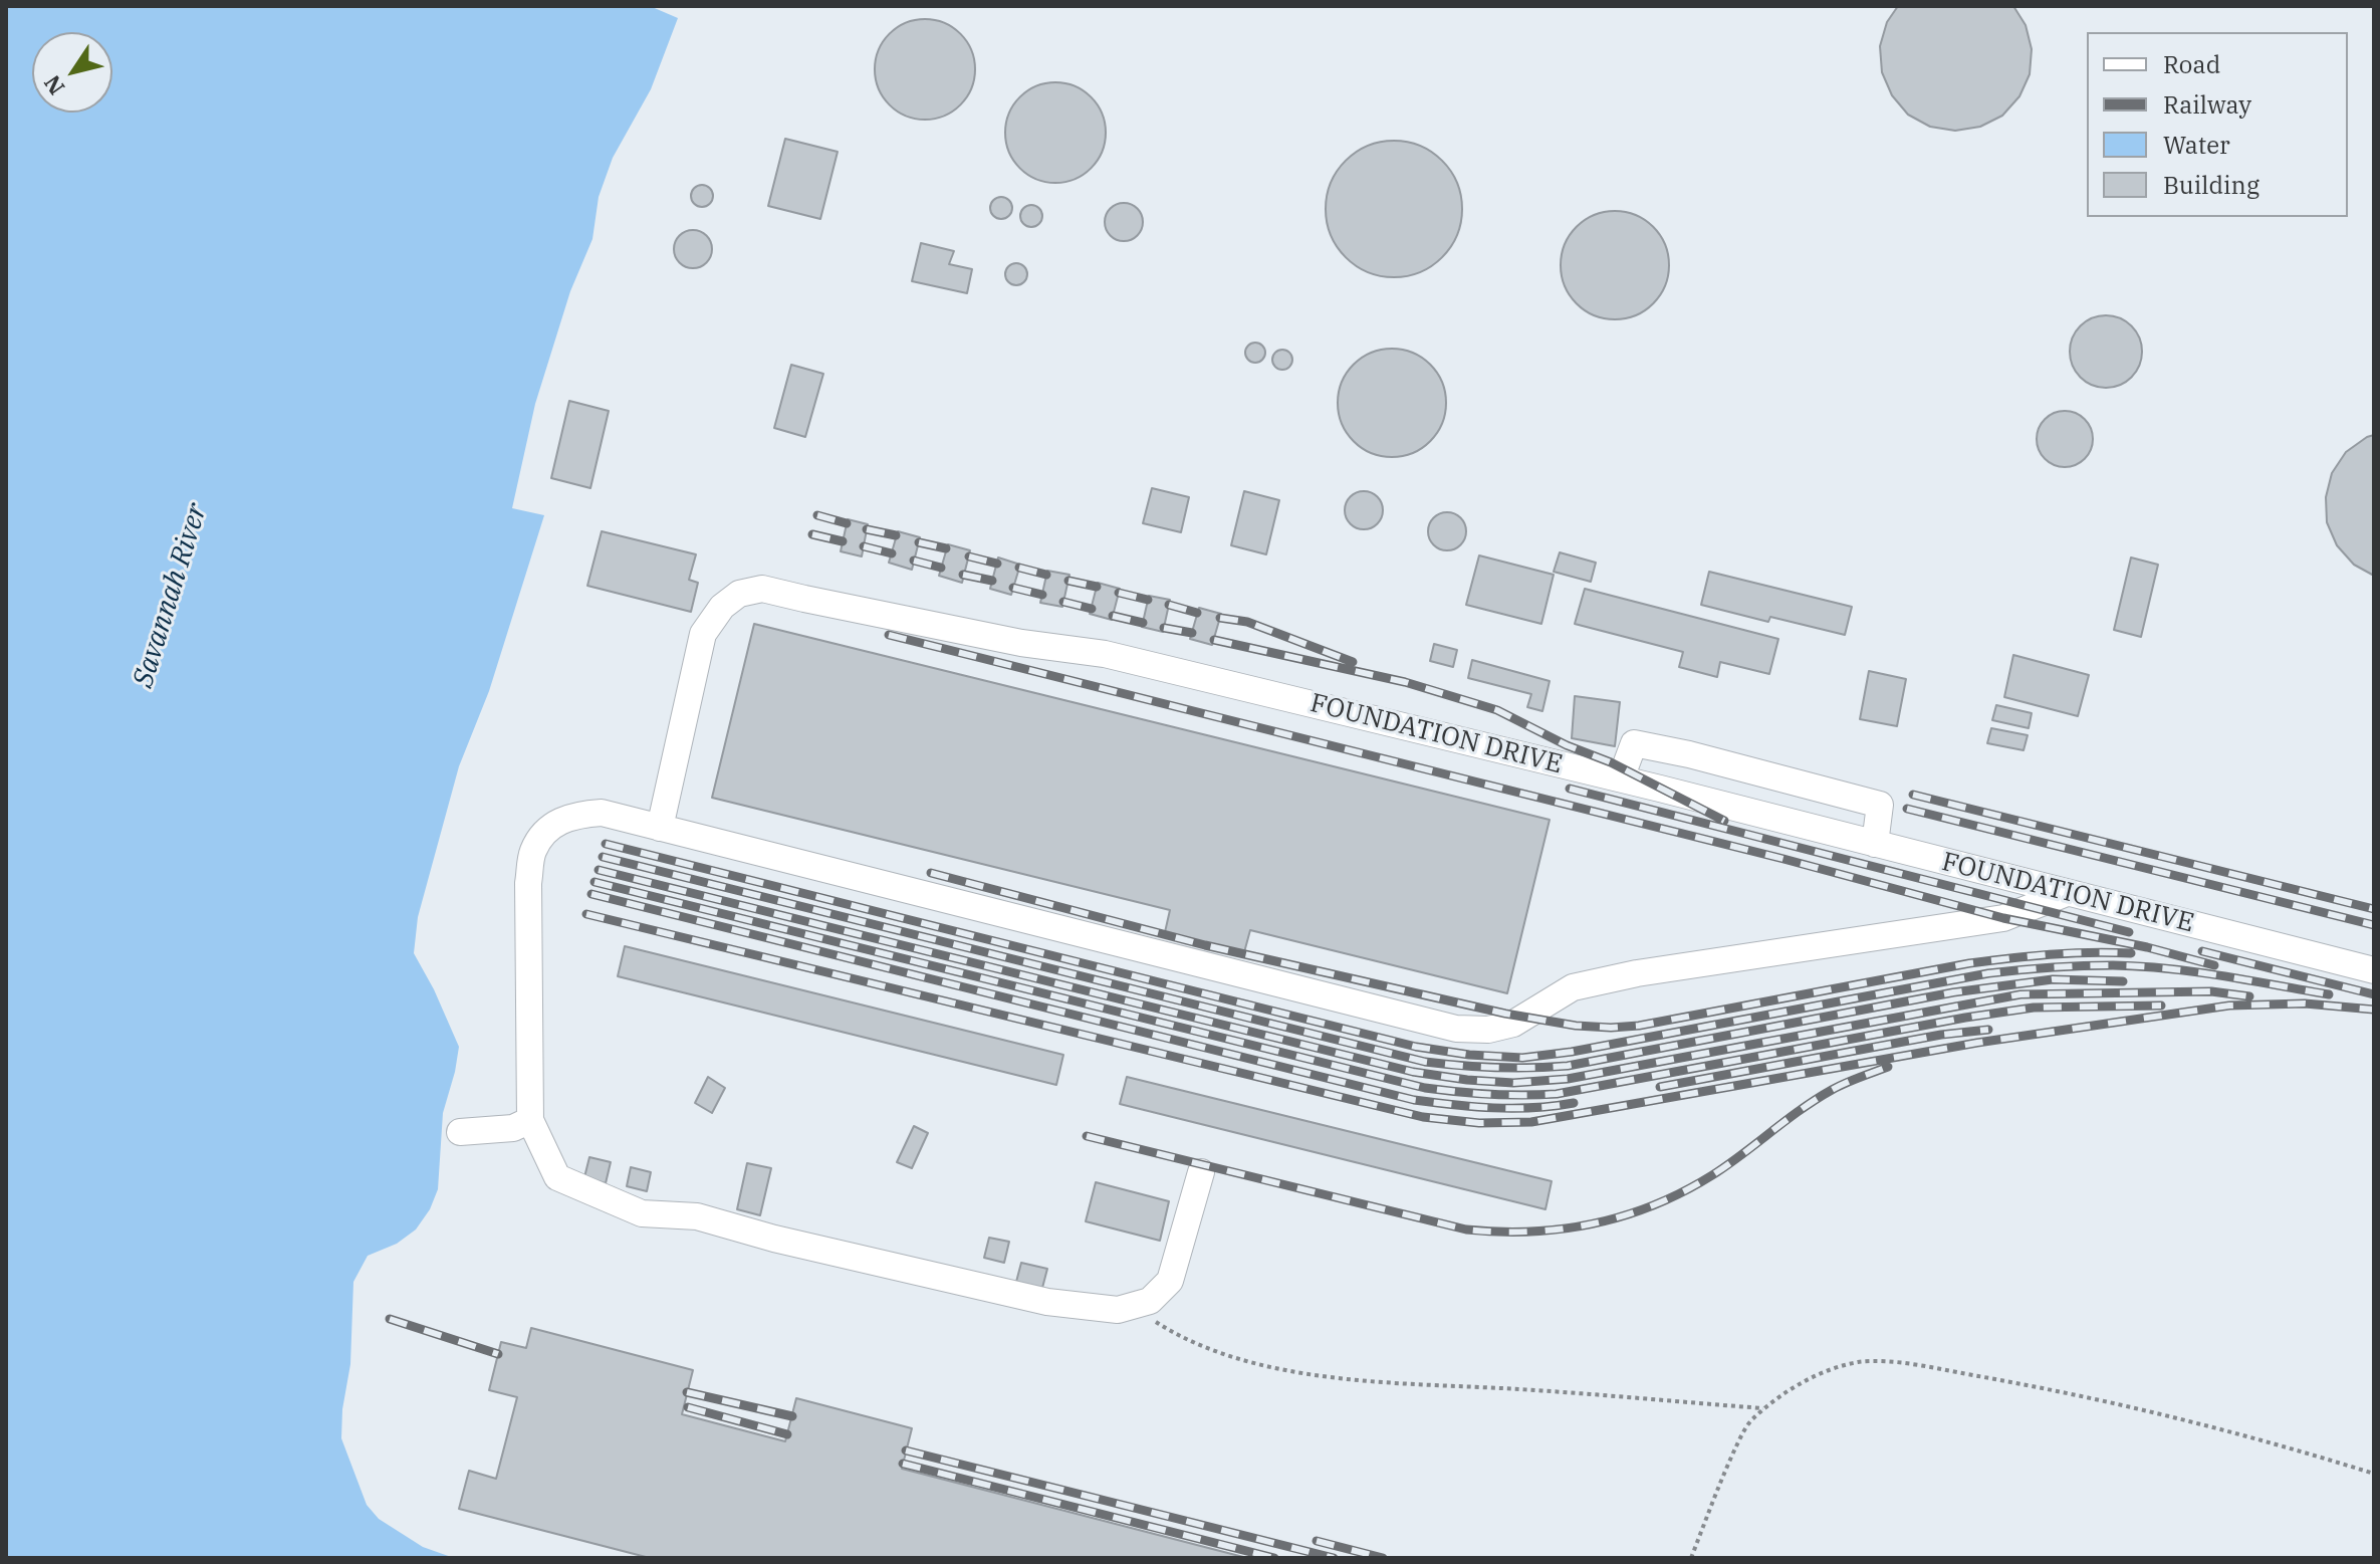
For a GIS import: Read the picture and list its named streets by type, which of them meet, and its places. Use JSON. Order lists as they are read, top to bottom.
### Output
{
  "streets": {
    "street": ["FOUNDATION DRIVE"]
  },
  "water": ["Savannah River"],
  "legend": [
    "Road",
    "Railway",
    "Water",
    "Building"
  ],
  "north": "bottom left"
}
